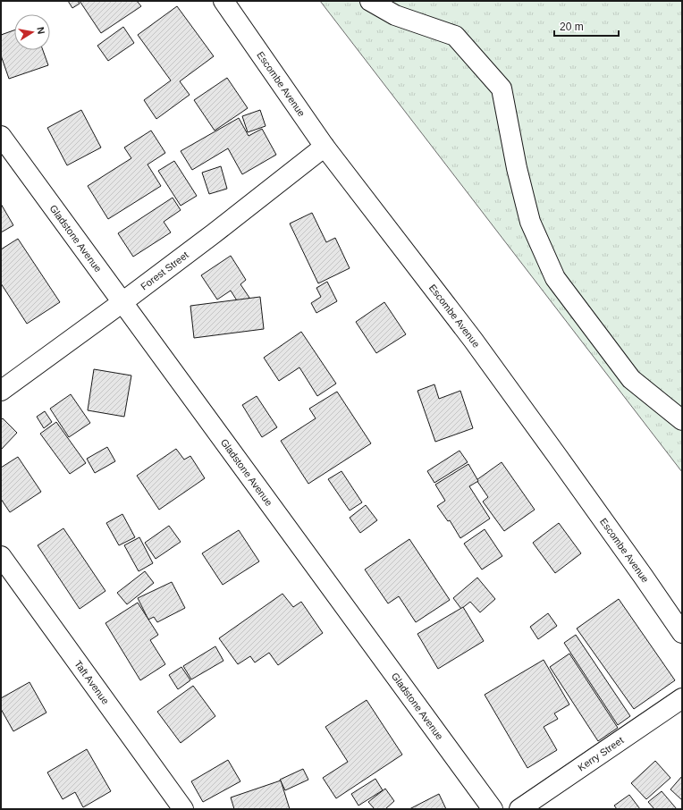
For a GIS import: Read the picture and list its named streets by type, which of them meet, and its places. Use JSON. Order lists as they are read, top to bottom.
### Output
{
  "streets": {
    "street": [
      "Escombe Avenue",
      "Gladstone Avenue",
      "Forest Street",
      "Taft Avenue",
      "Kerry Street"
    ]
  },
  "crossings": [
    ["Escombe Avenue", "Forest Street"],
    ["Gladstone Avenue", "Forest Street"]
  ],
  "scale_bar": "20 m",
  "north": "right"
}
